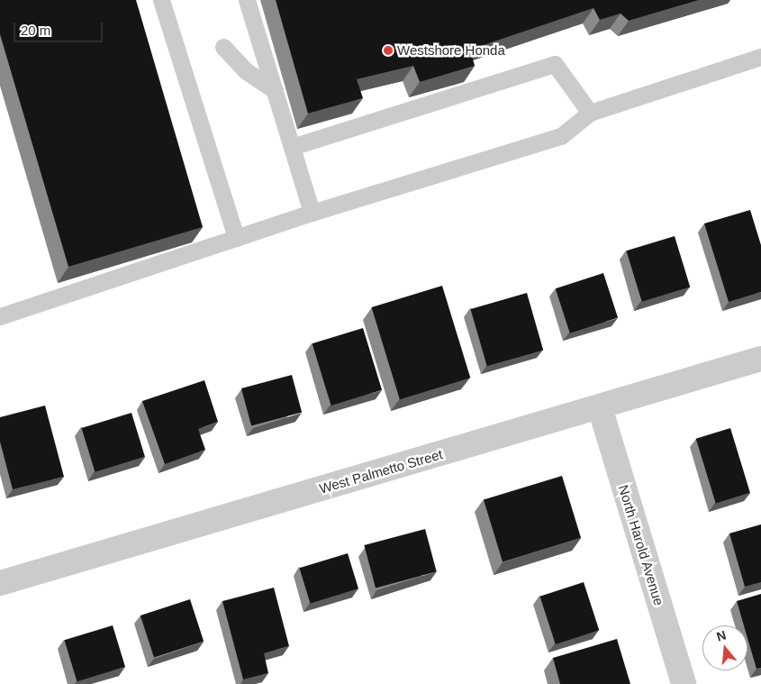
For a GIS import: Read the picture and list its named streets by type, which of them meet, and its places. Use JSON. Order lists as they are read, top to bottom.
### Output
{
  "streets": {
    "street": ["West Palmetto Street", "North Harold Avenue"]
  },
  "crossings": [
    ["West Palmetto Street", "North Harold Avenue"]
  ],
  "places": ["Westshore Honda"],
  "scale_bar": "20 m",
  "north": "top"
}
